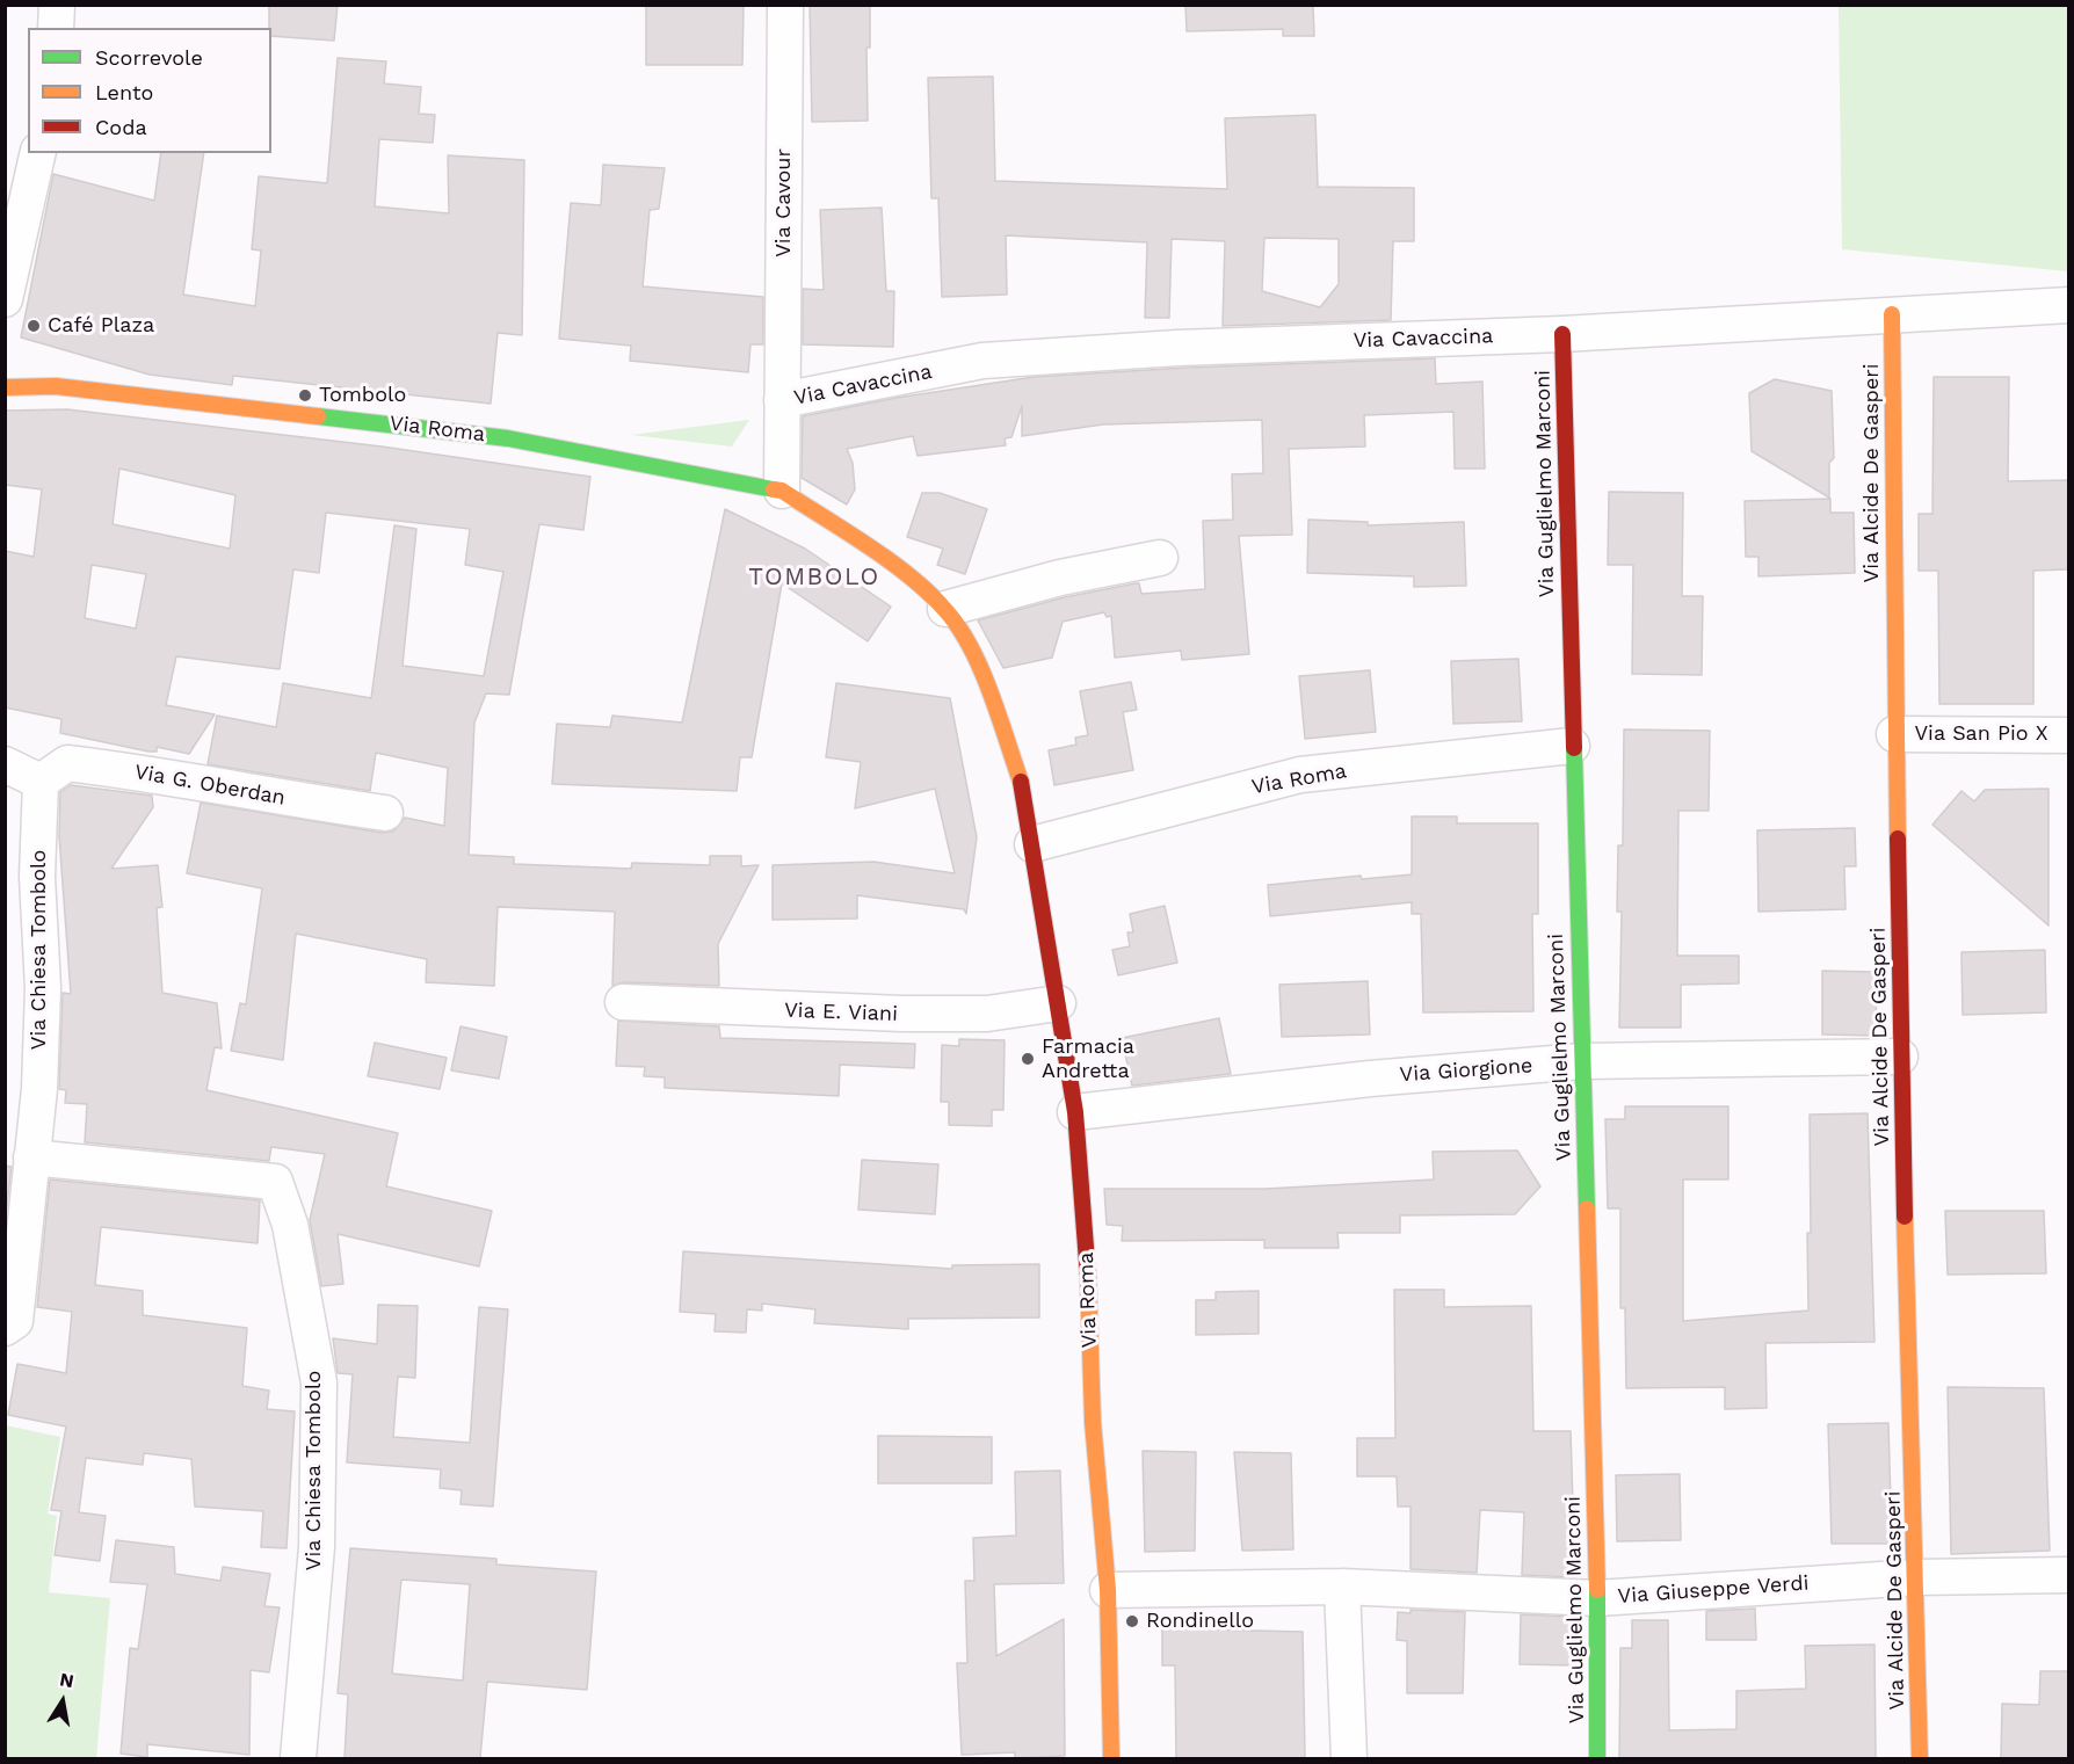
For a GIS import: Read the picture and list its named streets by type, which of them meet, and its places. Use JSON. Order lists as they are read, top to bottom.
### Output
{
  "streets": {
    "street": [
      "Via Cavour",
      "Via Cavaccina",
      "Via Roma",
      "Via Alcide De Gasperi",
      "Via Guglielmo Marconi",
      "Via San Pio X",
      "Via G. Oberdan",
      "Via Chiesa Tombolo",
      "Via E. Viani",
      "Via Giorgione",
      "Via Giuseppe Verdi"
    ]
  },
  "crossings": [
    ["Via Cavour", "Via Cavaccina"],
    ["Via Cavaccina", "Via Alcide De Gasperi"],
    ["Via Cavaccina", "Via Guglielmo Marconi"],
    ["Via Roma", "Via Guglielmo Marconi"],
    ["Via Roma", "Via E. Viani"],
    ["Via Roma", "Via Giorgione"],
    ["Via Roma", "Via Giuseppe Verdi"],
    ["Via Alcide De Gasperi", "Via San Pio X"],
    ["Via Alcide De Gasperi", "Via Giorgione"],
    ["Via Alcide De Gasperi", "Via Giuseppe Verdi"],
    ["Via Guglielmo Marconi", "Via Giorgione"],
    ["Via Guglielmo Marconi", "Via Giuseppe Verdi"],
    ["Via G. Oberdan", "Via Chiesa Tombolo"]
  ],
  "districts": ["TOMBOLO"],
  "places": [
    "Café Plaza",
    "Tombolo",
    "Farmacia Andretta",
    "Rondinello"
  ],
  "legend": ["Scorrevole", "Lento", "Coda"],
  "north": "top"
}
